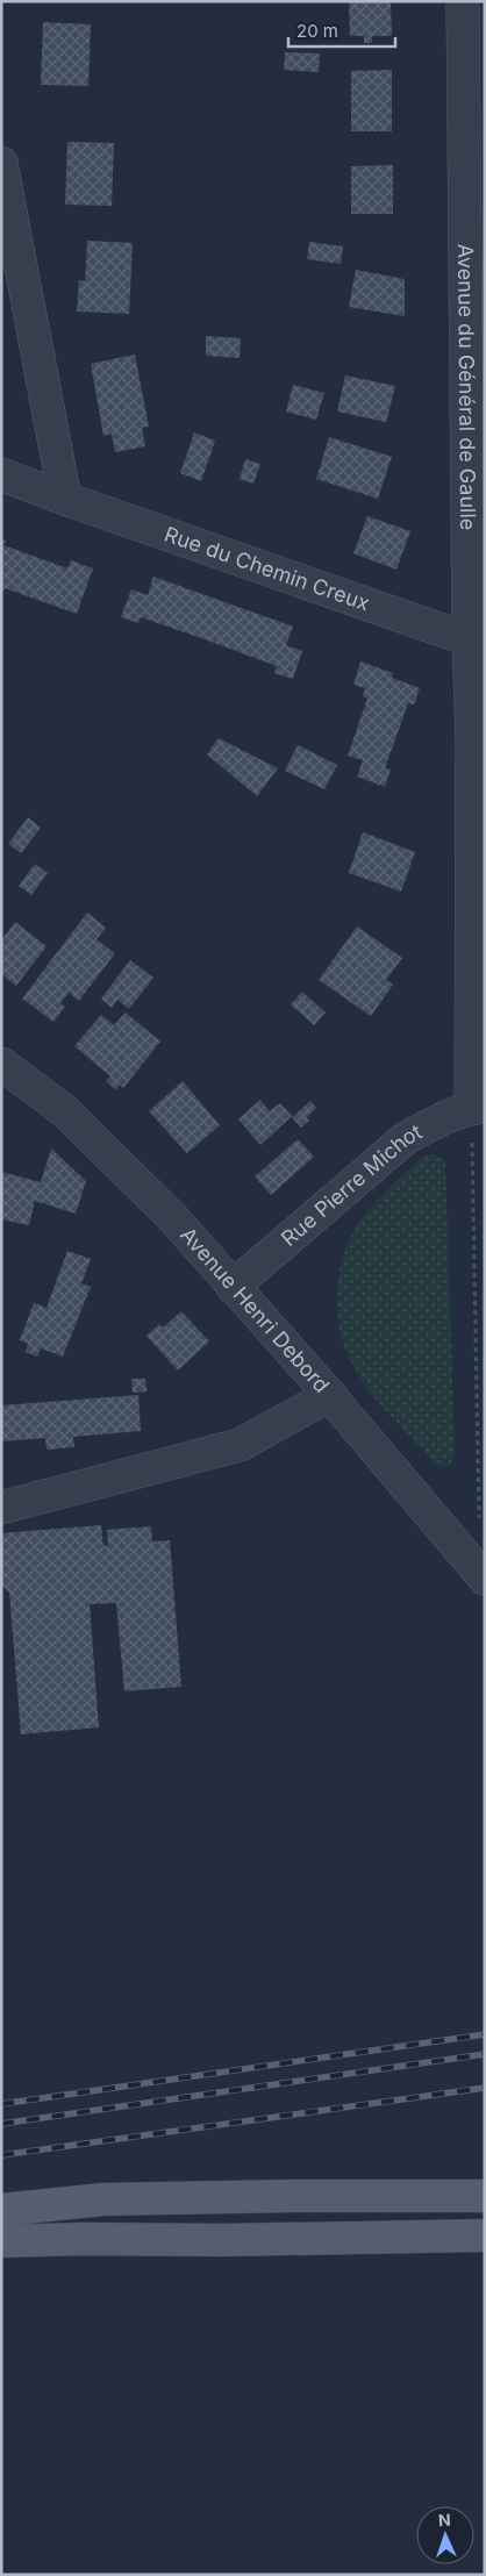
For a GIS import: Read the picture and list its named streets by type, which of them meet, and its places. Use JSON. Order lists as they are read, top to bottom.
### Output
{
  "streets": {
    "street": [
      "Avenue du Général de Gaulle",
      "Rue du Chemin Creux",
      "Rue Pierre Michot",
      "Avenue Henri Debord"
    ]
  },
  "crossings": [
    ["Avenue du Général de Gaulle", "Rue du Chemin Creux"],
    ["Avenue du Général de Gaulle", "Rue Pierre Michot"],
    ["Rue Pierre Michot", "Avenue Henri Debord"]
  ],
  "scale_bar": "20 m",
  "north": "top"
}
